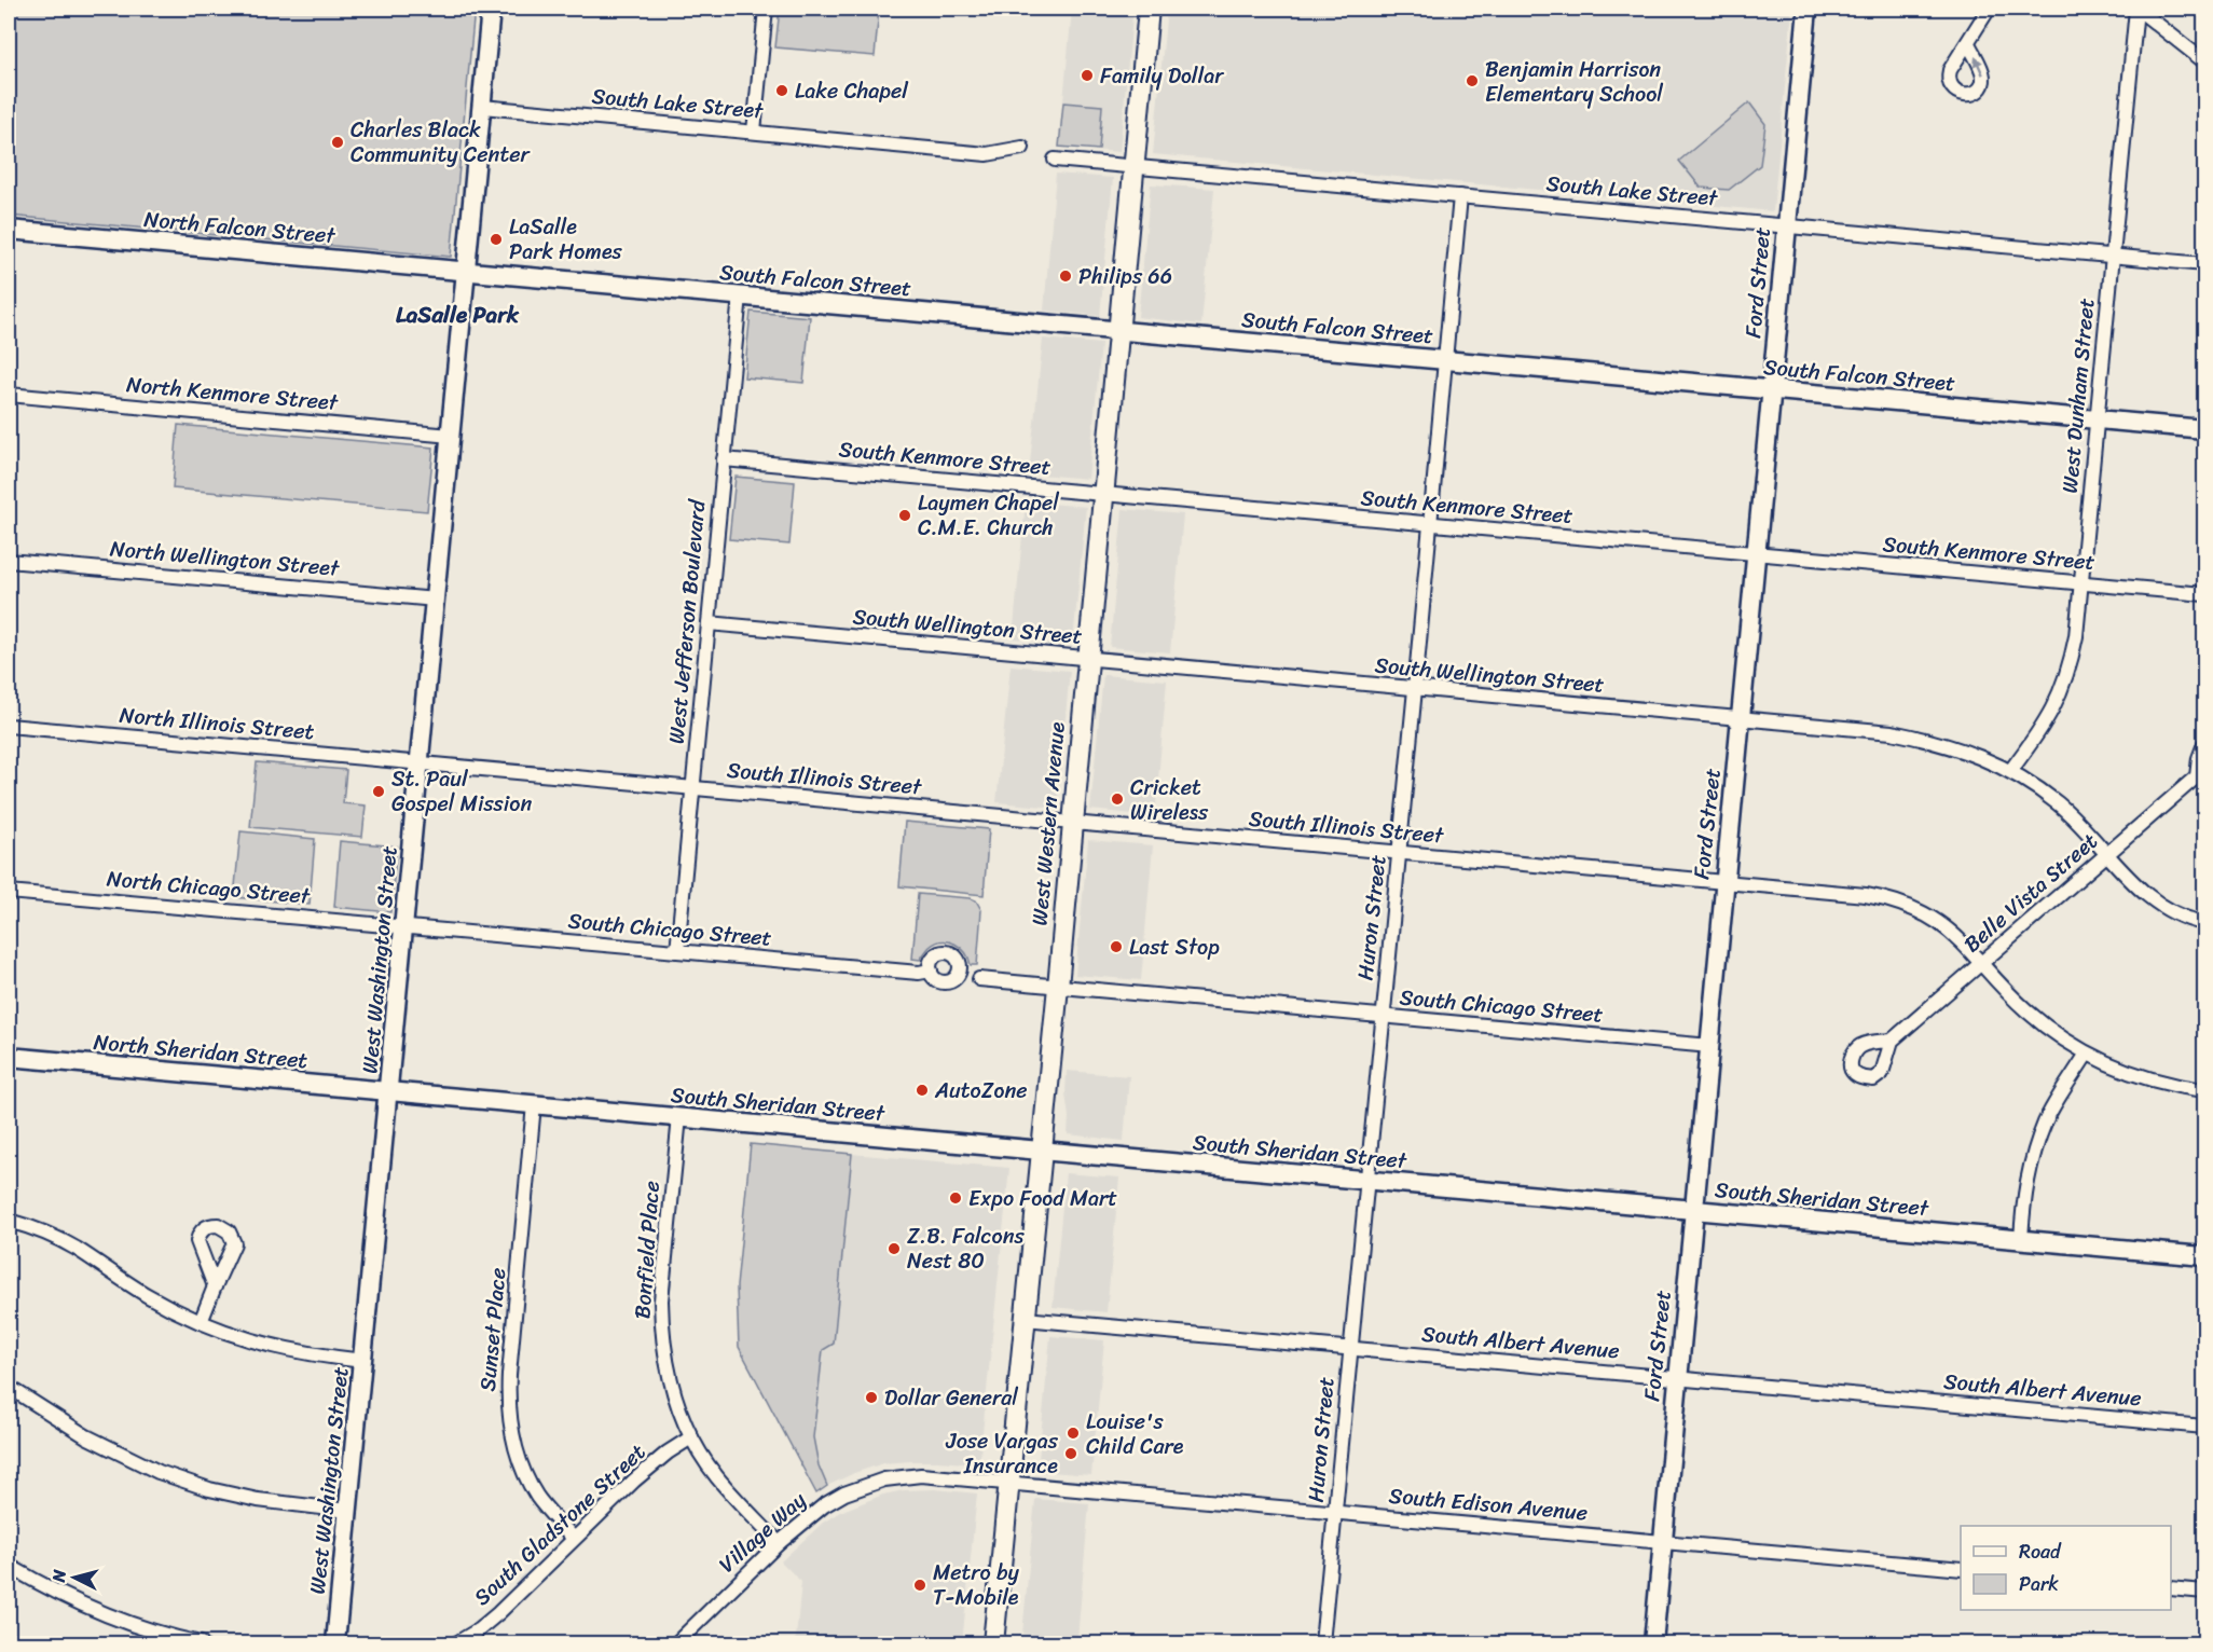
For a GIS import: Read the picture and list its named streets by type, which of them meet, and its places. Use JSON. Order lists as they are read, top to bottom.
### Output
{
  "streets": {
    "main road": ["West Western Avenue"],
    "street": [
      "South Lake Street",
      "North Falcon Street",
      "South Falcon Street",
      "Ford Street",
      "North Kenmore Street",
      "West Dunham Street",
      "South Kenmore Street",
      "North Wellington Street",
      "West Jefferson Boulevard",
      "South Wellington Street",
      "North Illinois Street",
      "South Illinois Street",
      "North Chicago Street",
      "Belle Vista Street",
      "Huron Street",
      "South Chicago Street",
      "West Washington Street",
      "North Sheridan Street",
      "South Sheridan Street",
      "Bonfield Place",
      "Sunset Place",
      "South Albert Avenue",
      "South Edison Avenue",
      "South Gladstone Street",
      "Village Way"
    ]
  },
  "crossings": [
    ["South Lake Street", "Ford Street"],
    ["South Lake Street", "West Dunham Street"],
    ["South Lake Street", "West Western Avenue"],
    ["South Lake Street", "Huron Street"],
    ["South Lake Street", "West Washington Street"],
    ["North Falcon Street", "South Falcon Street"],
    ["North Falcon Street", "West Washington Street"],
    ["South Falcon Street", "Ford Street"],
    ["South Falcon Street", "West Dunham Street"],
    ["South Falcon Street", "West Jefferson Boulevard"],
    ["South Falcon Street", "West Western Avenue"],
    ["South Falcon Street", "Huron Street"],
    ["South Falcon Street", "West Washington Street"],
    ["Ford Street", "South Kenmore Street"],
    ["Ford Street", "South Wellington Street"],
    ["Ford Street", "South Illinois Street"],
    ["Ford Street", "South Chicago Street"],
    ["Ford Street", "South Sheridan Street"],
    ["Ford Street", "South Albert Avenue"],
    ["Ford Street", "South Edison Avenue"],
    ["North Kenmore Street", "West Washington Street"],
    ["West Dunham Street", "South Kenmore Street"],
    ["West Dunham Street", "South Wellington Street"],
    ["South Kenmore Street", "West Jefferson Boulevard"],
    ["South Kenmore Street", "West Western Avenue"],
    ["South Kenmore Street", "Huron Street"],
    ["North Wellington Street", "West Washington Street"],
    ["West Jefferson Boulevard", "South Wellington Street"],
    ["West Jefferson Boulevard", "South Illinois Street"],
    ["West Jefferson Boulevard", "South Chicago Street"],
    ["South Wellington Street", "West Western Avenue"],
    ["South Wellington Street", "Belle Vista Street"],
    ["South Wellington Street", "Huron Street"],
    ["North Illinois Street", "South Illinois Street"],
    ["North Illinois Street", "West Washington Street"],
    ["South Illinois Street", "West Western Avenue"],
    ["South Illinois Street", "Belle Vista Street"],
    ["South Illinois Street", "Huron Street"],
    ["South Illinois Street", "West Washington Street"],
    ["West Western Avenue", "South Chicago Street"],
    ["West Western Avenue", "South Sheridan Street"],
    ["West Western Avenue", "South Albert Avenue"],
    ["West Western Avenue", "South Edison Avenue"],
    ["West Western Avenue", "Village Way"],
    ["North Chicago Street", "South Chicago Street"],
    ["North Chicago Street", "West Washington Street"],
    ["Huron Street", "South Chicago Street"],
    ["Huron Street", "South Sheridan Street"],
    ["Huron Street", "South Albert Avenue"],
    ["Huron Street", "South Edison Avenue"],
    ["South Chicago Street", "West Washington Street"],
    ["West Washington Street", "North Sheridan Street"],
    ["West Washington Street", "South Sheridan Street"],
    ["North Sheridan Street", "South Sheridan Street"],
    ["South Sheridan Street", "Bonfield Place"],
    ["South Sheridan Street", "Sunset Place"],
    ["Bonfield Place", "South Gladstone Street"],
    ["Bonfield Place", "Village Way"],
    ["Sunset Place", "South Gladstone Street"],
    ["South Edison Avenue", "Village Way"]
  ],
  "districts": ["LaSalle Park"],
  "places": [
    "Family Dollar",
    "Benjamin Harrison Elementary School",
    "Lake Chapel",
    "Charles Black Community Center",
    "LaSalle Park Homes",
    "Philips 66",
    "Laymen Chapel C.M.E. Church",
    "St. Paul Gospel Mission",
    "Cricket Wireless",
    "Last Stop",
    "AutoZone",
    "Expo Food Mart",
    "Z.B. Falcons Nest 80",
    "Dollar General",
    "Louise's Child Care",
    "Jose Vargas Insurance",
    "Metro by T-Mobile"
  ],
  "legend": ["Road", "Park"],
  "north": "left"
}
